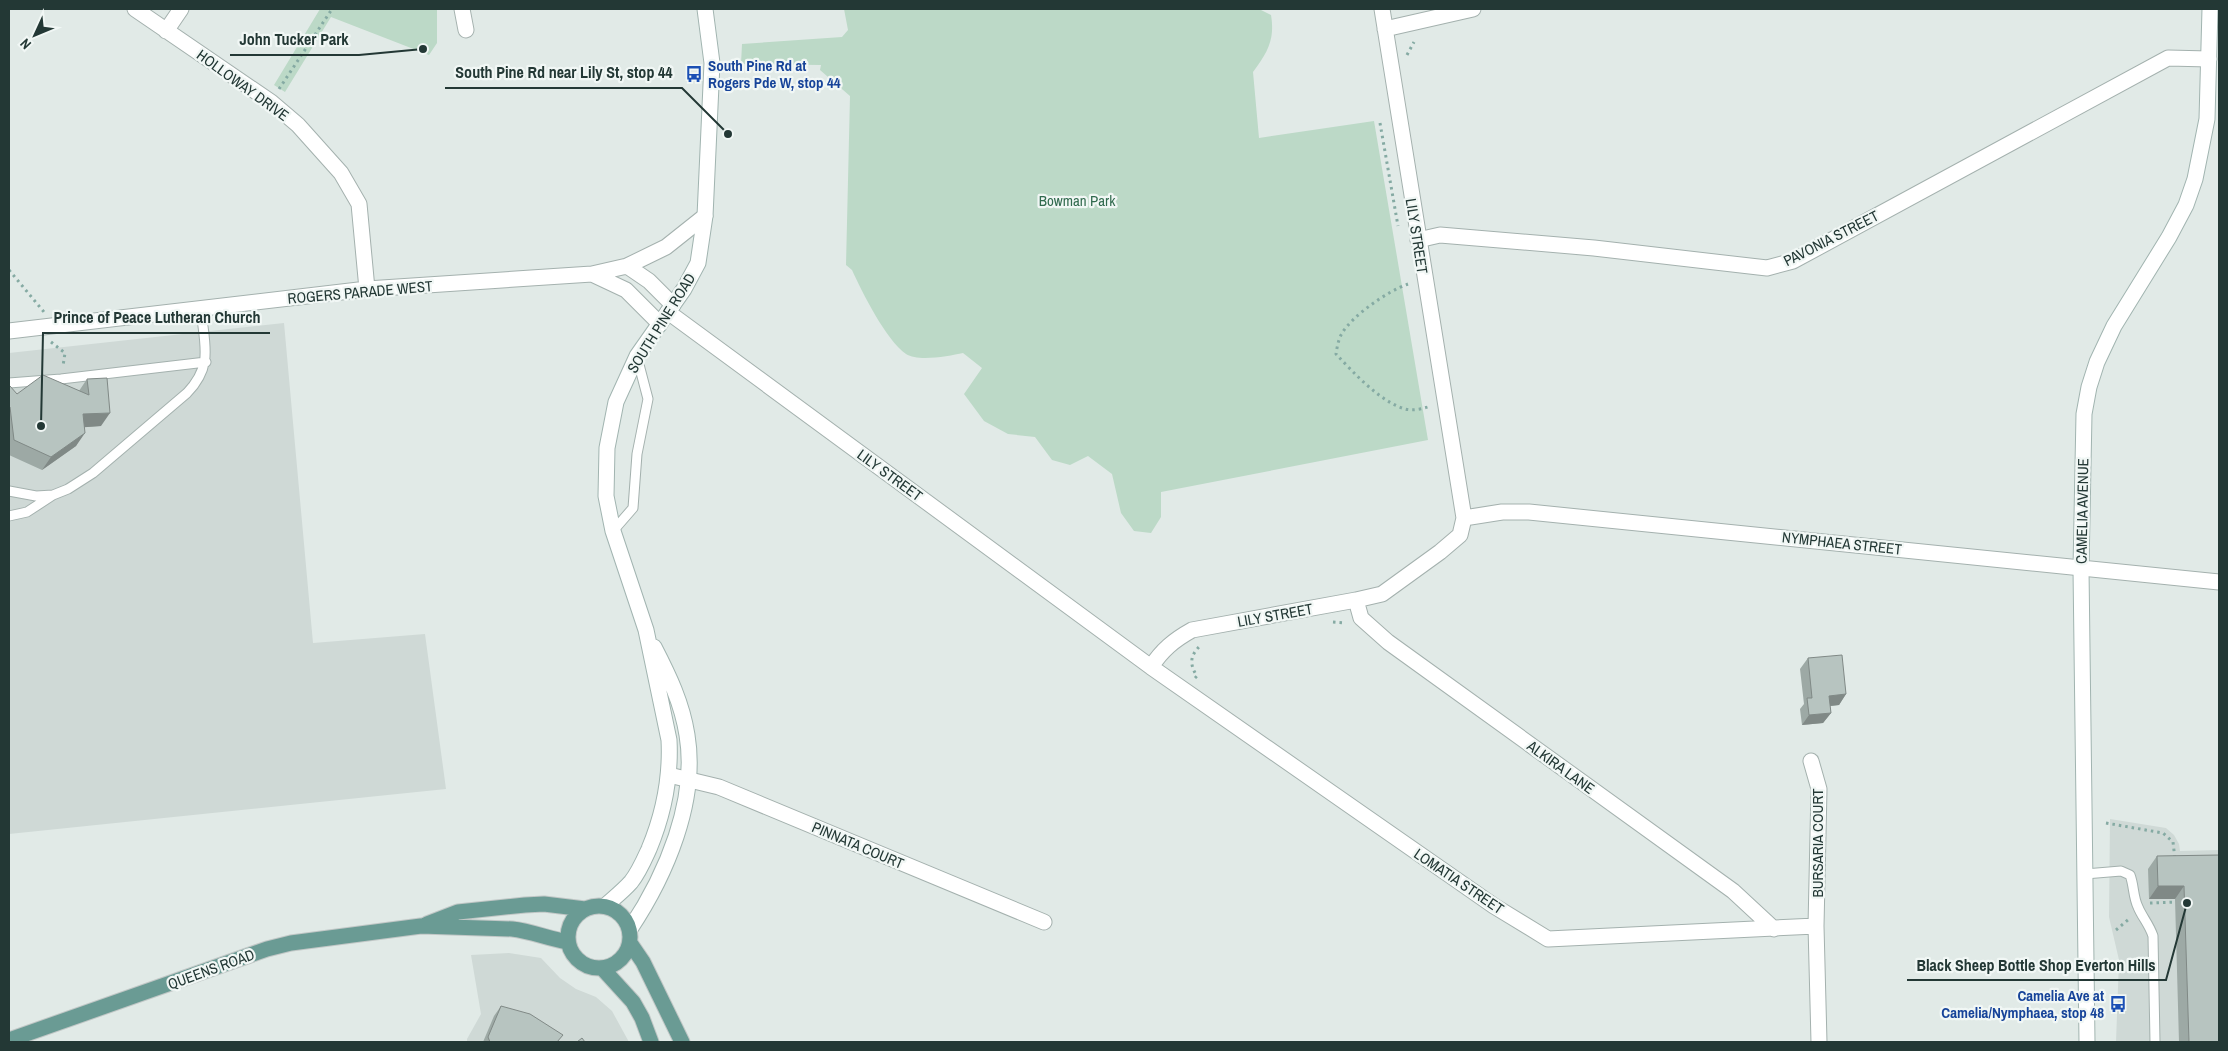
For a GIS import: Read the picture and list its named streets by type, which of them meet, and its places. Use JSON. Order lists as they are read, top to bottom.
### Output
{
  "streets": {
    "main road": ["QUEENS ROAD"],
    "street": [
      "HOLLOWAY DRIVE",
      "LILY STREET",
      "PAVONIA STREET",
      "ROGERS PARADE WEST",
      "SOUTH PINE ROAD",
      "CAMELIA AVENUE",
      "NYMPHAEA STREET",
      "ALKIRA LANE",
      "BURSARIA COURT",
      "PINNATA COURT",
      "LOMATIA STREET"
    ]
  },
  "crossings": [
    ["HOLLOWAY DRIVE", "ROGERS PARADE WEST"],
    ["LILY STREET", "PAVONIA STREET"],
    ["LILY STREET", "ROGERS PARADE WEST"],
    ["LILY STREET", "SOUTH PINE ROAD"],
    ["LILY STREET", "NYMPHAEA STREET"],
    ["LILY STREET", "ALKIRA LANE"],
    ["LILY STREET", "LOMATIA STREET"],
    ["PAVONIA STREET", "CAMELIA AVENUE"],
    ["ROGERS PARADE WEST", "SOUTH PINE ROAD"],
    ["SOUTH PINE ROAD", "PINNATA COURT"],
    ["SOUTH PINE ROAD", "QUEENS ROAD"],
    ["CAMELIA AVENUE", "NYMPHAEA STREET"],
    ["ALKIRA LANE", "LOMATIA STREET"],
    ["BURSARIA COURT", "LOMATIA STREET"]
  ],
  "parks": ["Bowman Park"],
  "places": {
    "other": [
      "John Tucker Park",
      "South Pine Rd near Lily St, stop 44",
      "Prince of Peace Lutheran Church",
      "Black Sheep Bottle Shop Everton Hills"
    ],
    "bus stop": ["South Pine Rd at Rogers Pde W, stop 44", "Camelia Ave at Camelia/Nymphaea, stop 48"]
  },
  "north": "bottom left"
}
